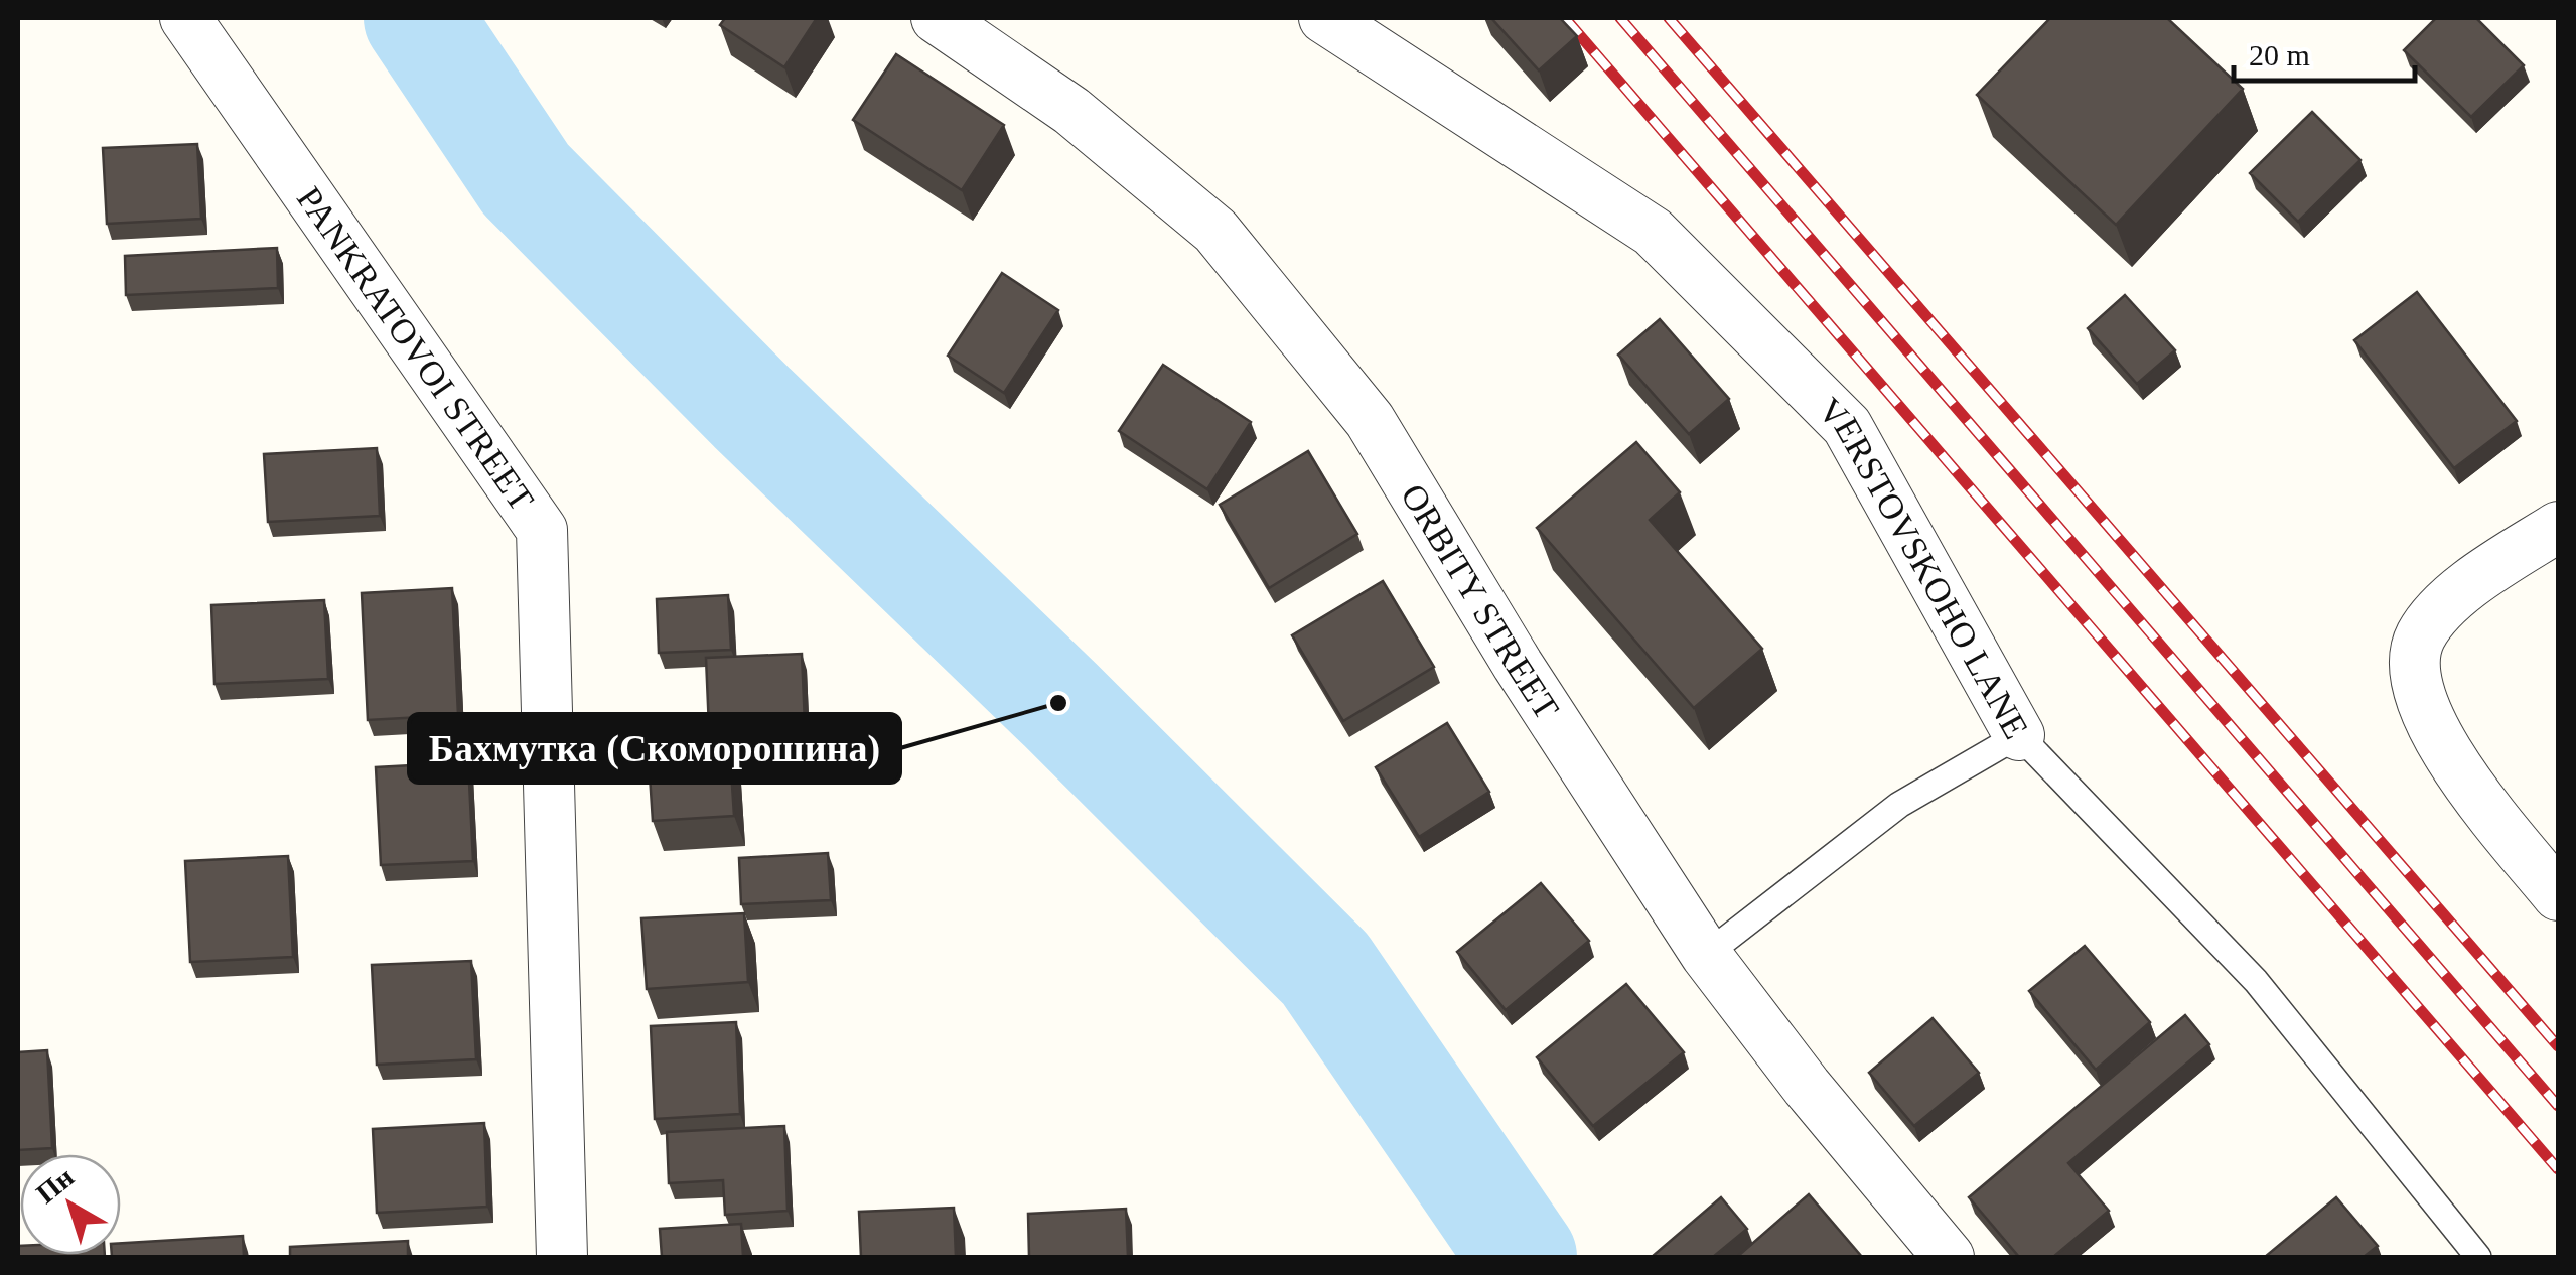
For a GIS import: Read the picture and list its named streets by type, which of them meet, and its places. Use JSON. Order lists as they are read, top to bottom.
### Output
{
  "streets": {
    "street": ["PANKRATOVOI STREET", "VERSTOVSKOHO LANE", "ORBITY STREET"]
  },
  "places": ["Бахмутка (Скоморошина)"],
  "scale_bar": "20 m",
  "north": "top left"
}
